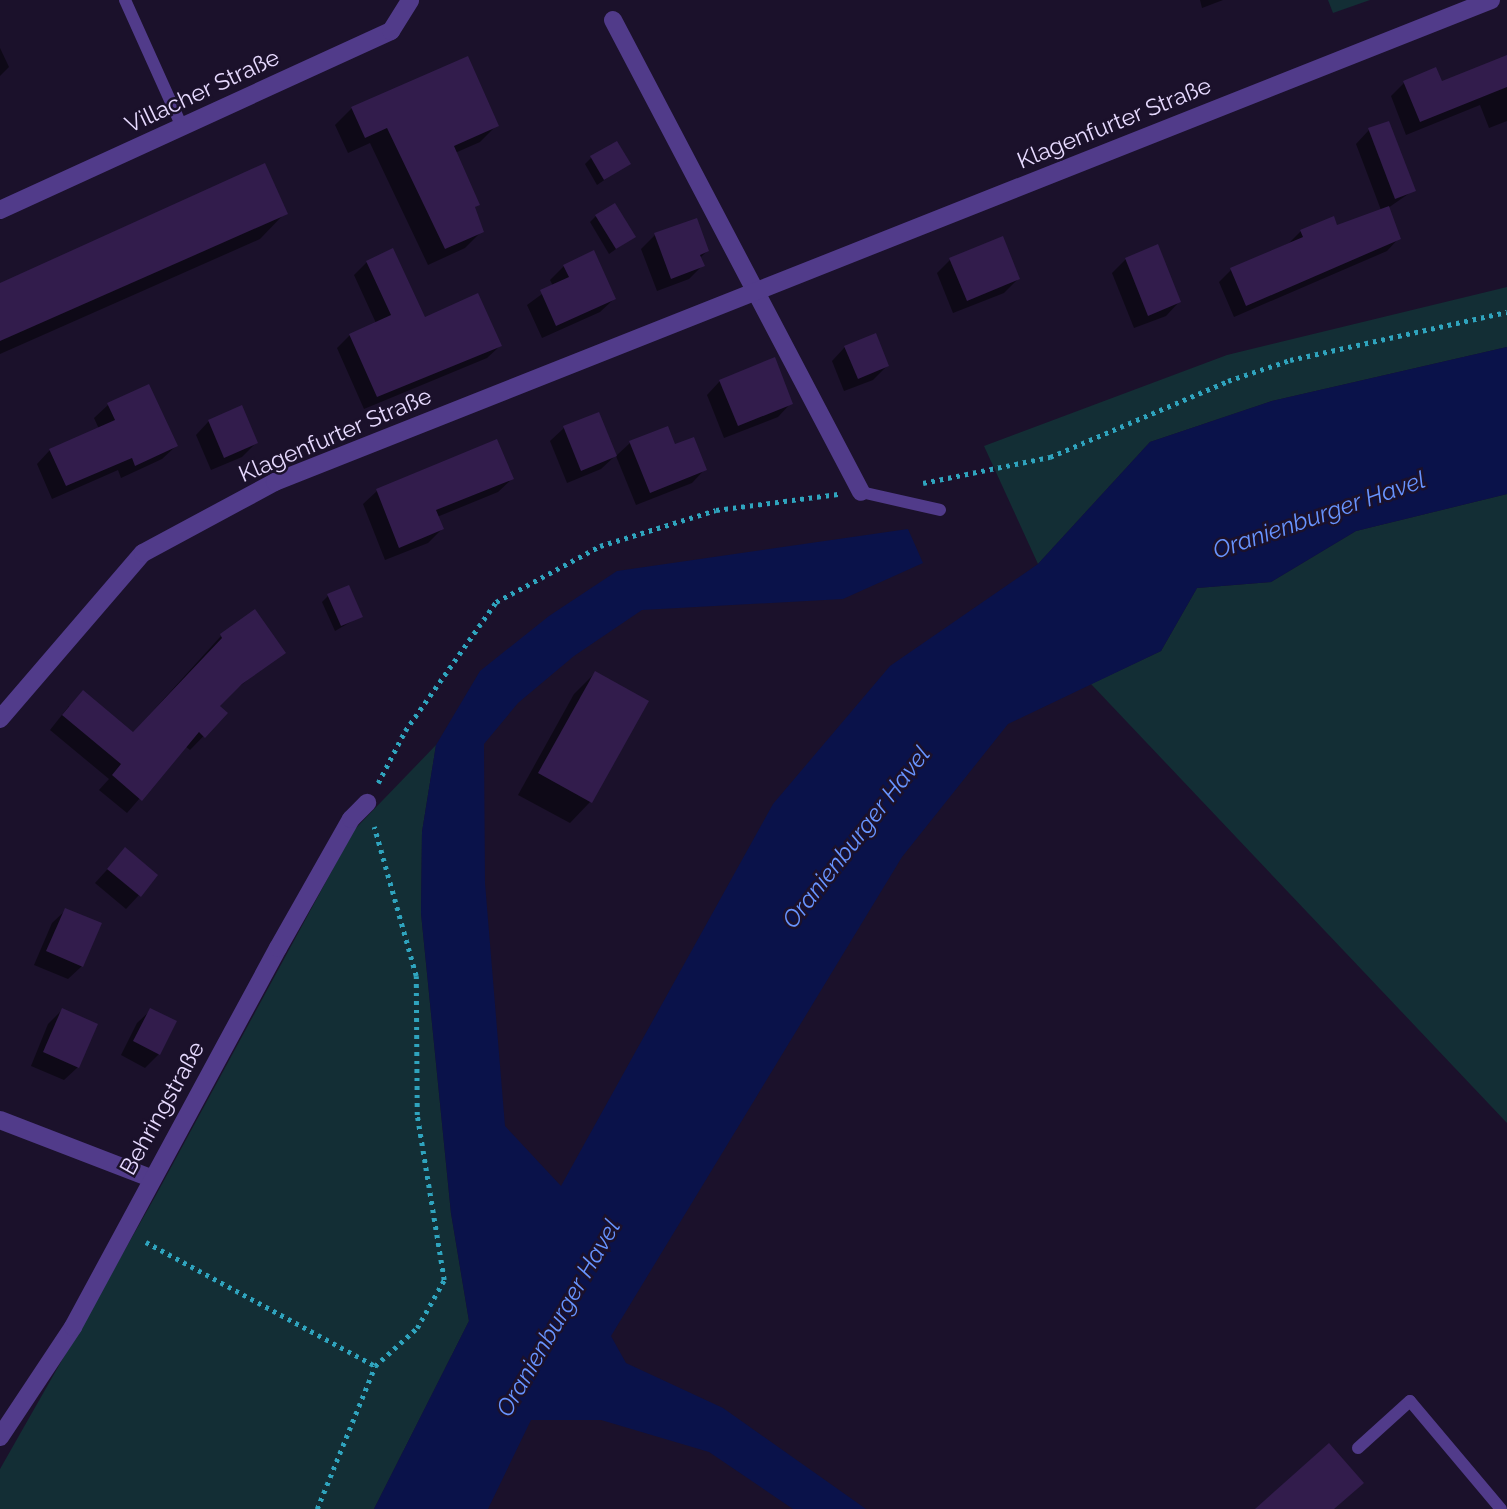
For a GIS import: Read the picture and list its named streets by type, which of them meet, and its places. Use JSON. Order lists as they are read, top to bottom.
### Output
{
  "streets": {
    "street": ["Villacher Straße", "Klagenfurter Straße", "Behringstraße"]
  },
  "water": ["Oranienburger Havel"]
}
